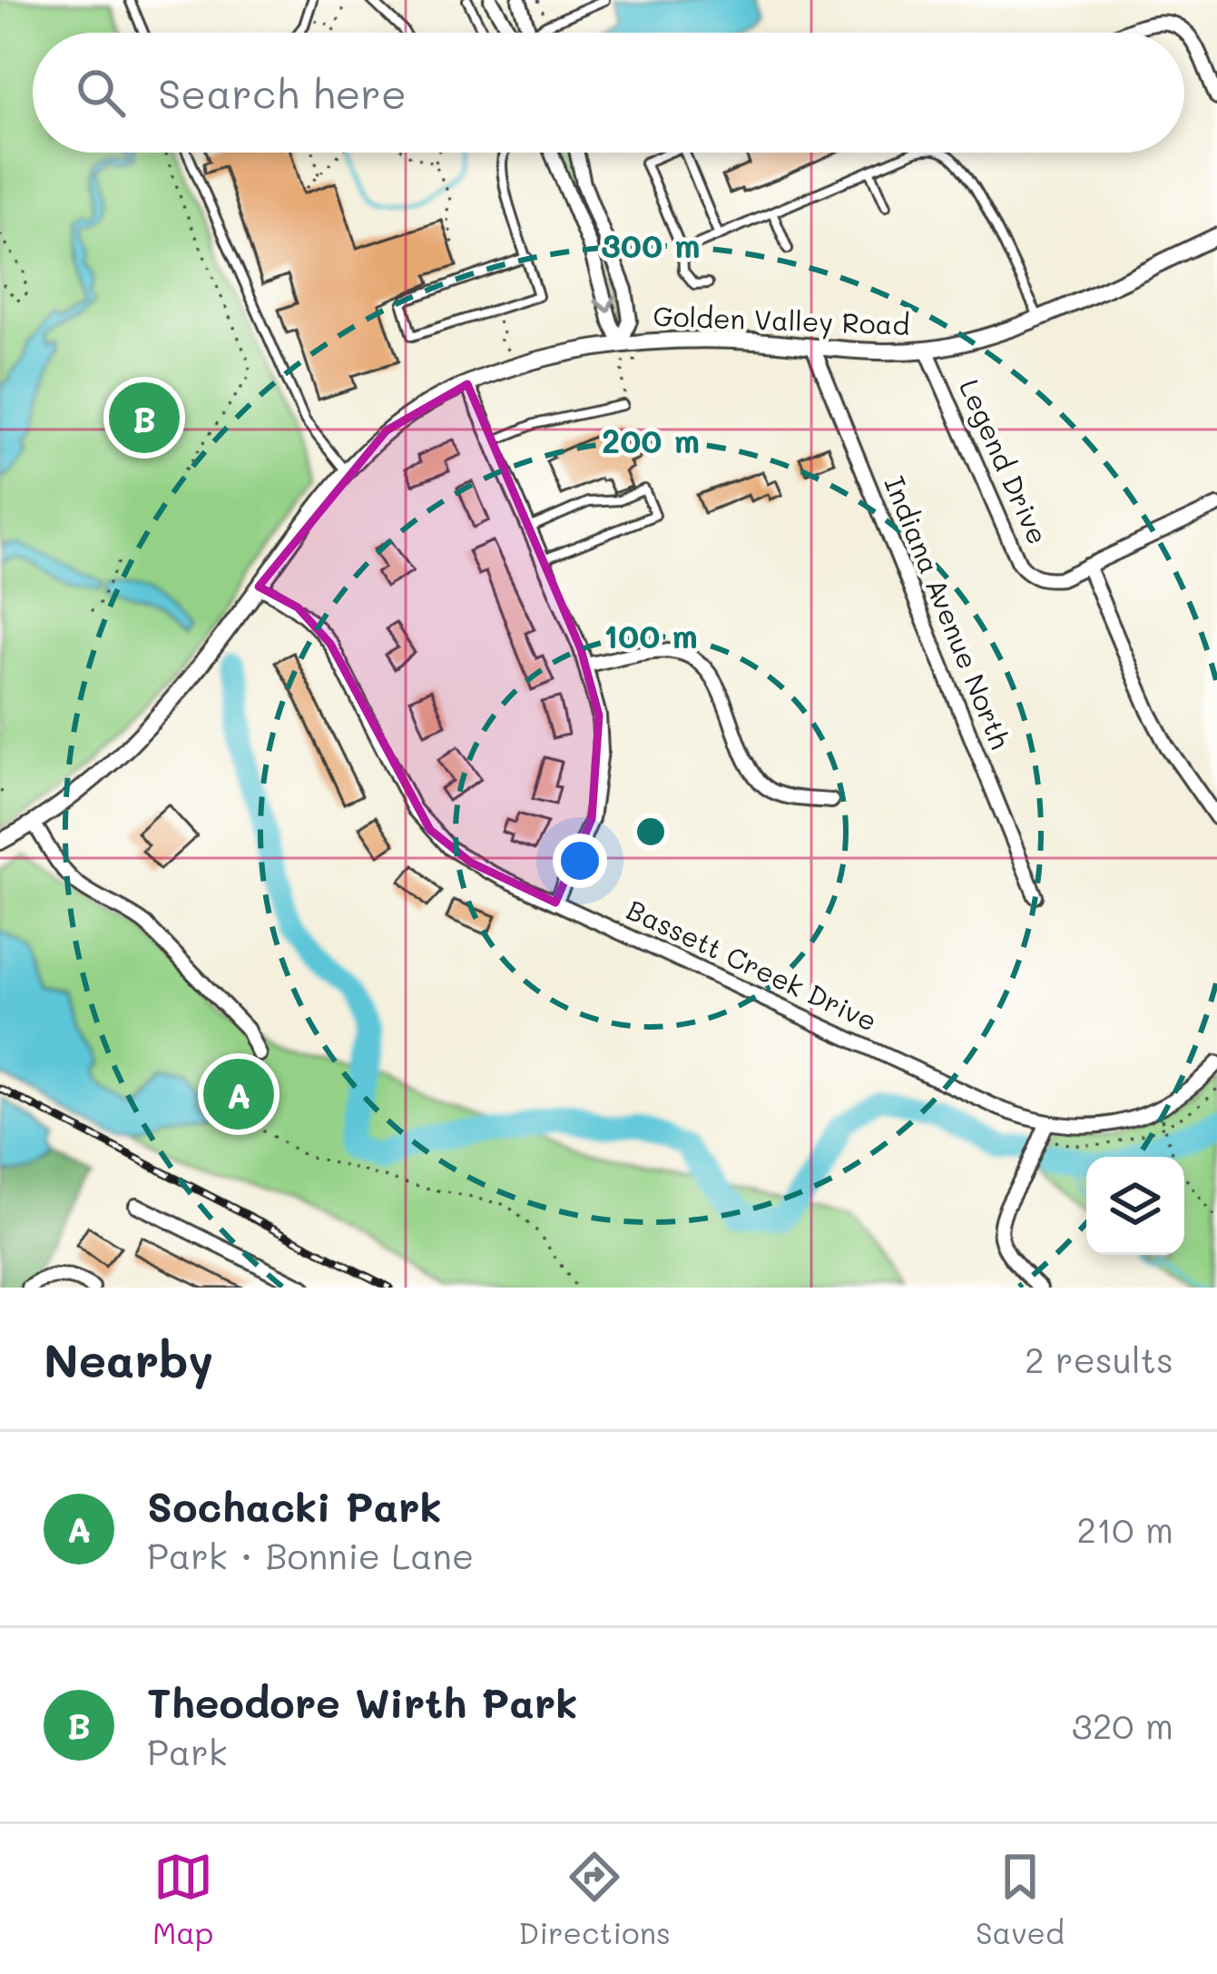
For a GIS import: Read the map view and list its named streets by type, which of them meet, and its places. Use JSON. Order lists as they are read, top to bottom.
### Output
{
  "streets": {
    "street": [
      "Golden Valley Road",
      "Legend Drive",
      "Indiana Avenue North",
      "Bassett Creek Drive"
    ]
  },
  "crossings": [
    ["Golden Valley Road", "Legend Drive"],
    ["Golden Valley Road", "Indiana Avenue North"],
    ["Golden Valley Road", "Bassett Creek Drive"]
  ],
  "page": {
    "search": "Search here",
    "pins": ["B", "A"],
    "heading": ["Nearby", "2 results"],
    "list": [
      {
        "mark": "A",
        "name": "Sochacki Park",
        "note": "Park · Bonnie Lane",
        "value": "210 m"
      },
      {
        "mark": "B",
        "name": "Theodore Wirth Park",
        "note": "Park",
        "value": "320 m"
      }
    ],
    "nav": ["Map", "Directions", "Saved"]
  },
  "rings": ["300 m", "200 m", "100 m"]
}
